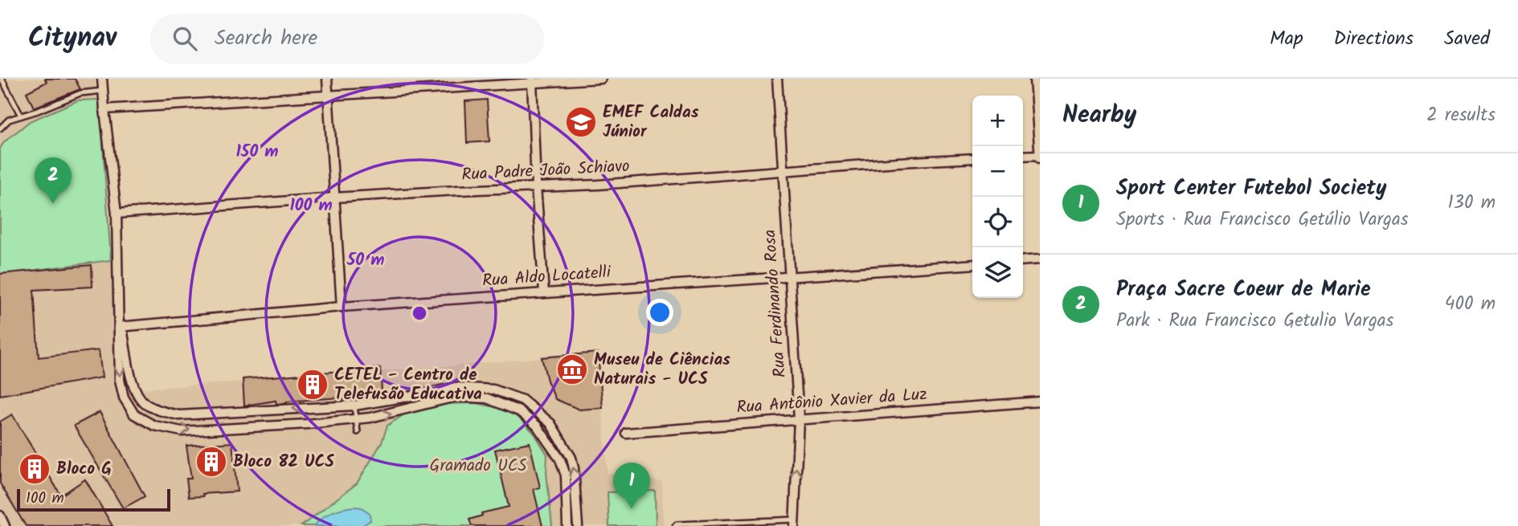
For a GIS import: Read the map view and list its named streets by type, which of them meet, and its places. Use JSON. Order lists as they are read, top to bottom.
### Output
{
  "streets": {
    "street": [
      "Rua Padre João Schiavo",
      "Rua Aldo Locatelli",
      "Rua Ferdinando Rosa",
      "Rua Antônio Xavier da Luz"
    ]
  },
  "crossings": [
    ["Rua Padre João Schiavo", "Rua Ferdinando Rosa"],
    ["Rua Aldo Locatelli", "Rua Ferdinando Rosa"],
    ["Rua Ferdinando Rosa", "Rua Antônio Xavier da Luz"]
  ],
  "parks": ["Gramado UCS"],
  "places": {
    "school or university": ["EMEF Caldas Júnior"],
    "museum": ["Museu de Ciências Naturais - UCS"],
    "building": ["CETEL - Centro de Telefusão Educativa", "Bloco 82 UCS", "Bloco G"]
  },
  "scale_bar": "100 m",
  "page": {
    "header": "Citynav",
    "search": "Search here",
    "nav": ["Map", "Directions", "Saved"],
    "heading": ["Nearby", "2 results"],
    "map_buttons": ["+", "−"],
    "list": [
      {
        "mark": "1",
        "name": "Sport Center Futebol Society",
        "note": "Sports · Rua Francisco Getúlio Vargas",
        "value": "130 m"
      },
      {
        "mark": "2",
        "name": "Praça Sacre Coeur de Marie",
        "note": "Park · Rua Francisco Getulio Vargas",
        "value": "400 m"
      }
    ],
    "pins": ["2", "1"],
    "scale": "100 m"
  },
  "rings": ["150 m", "100 m", "50 m"]
}
